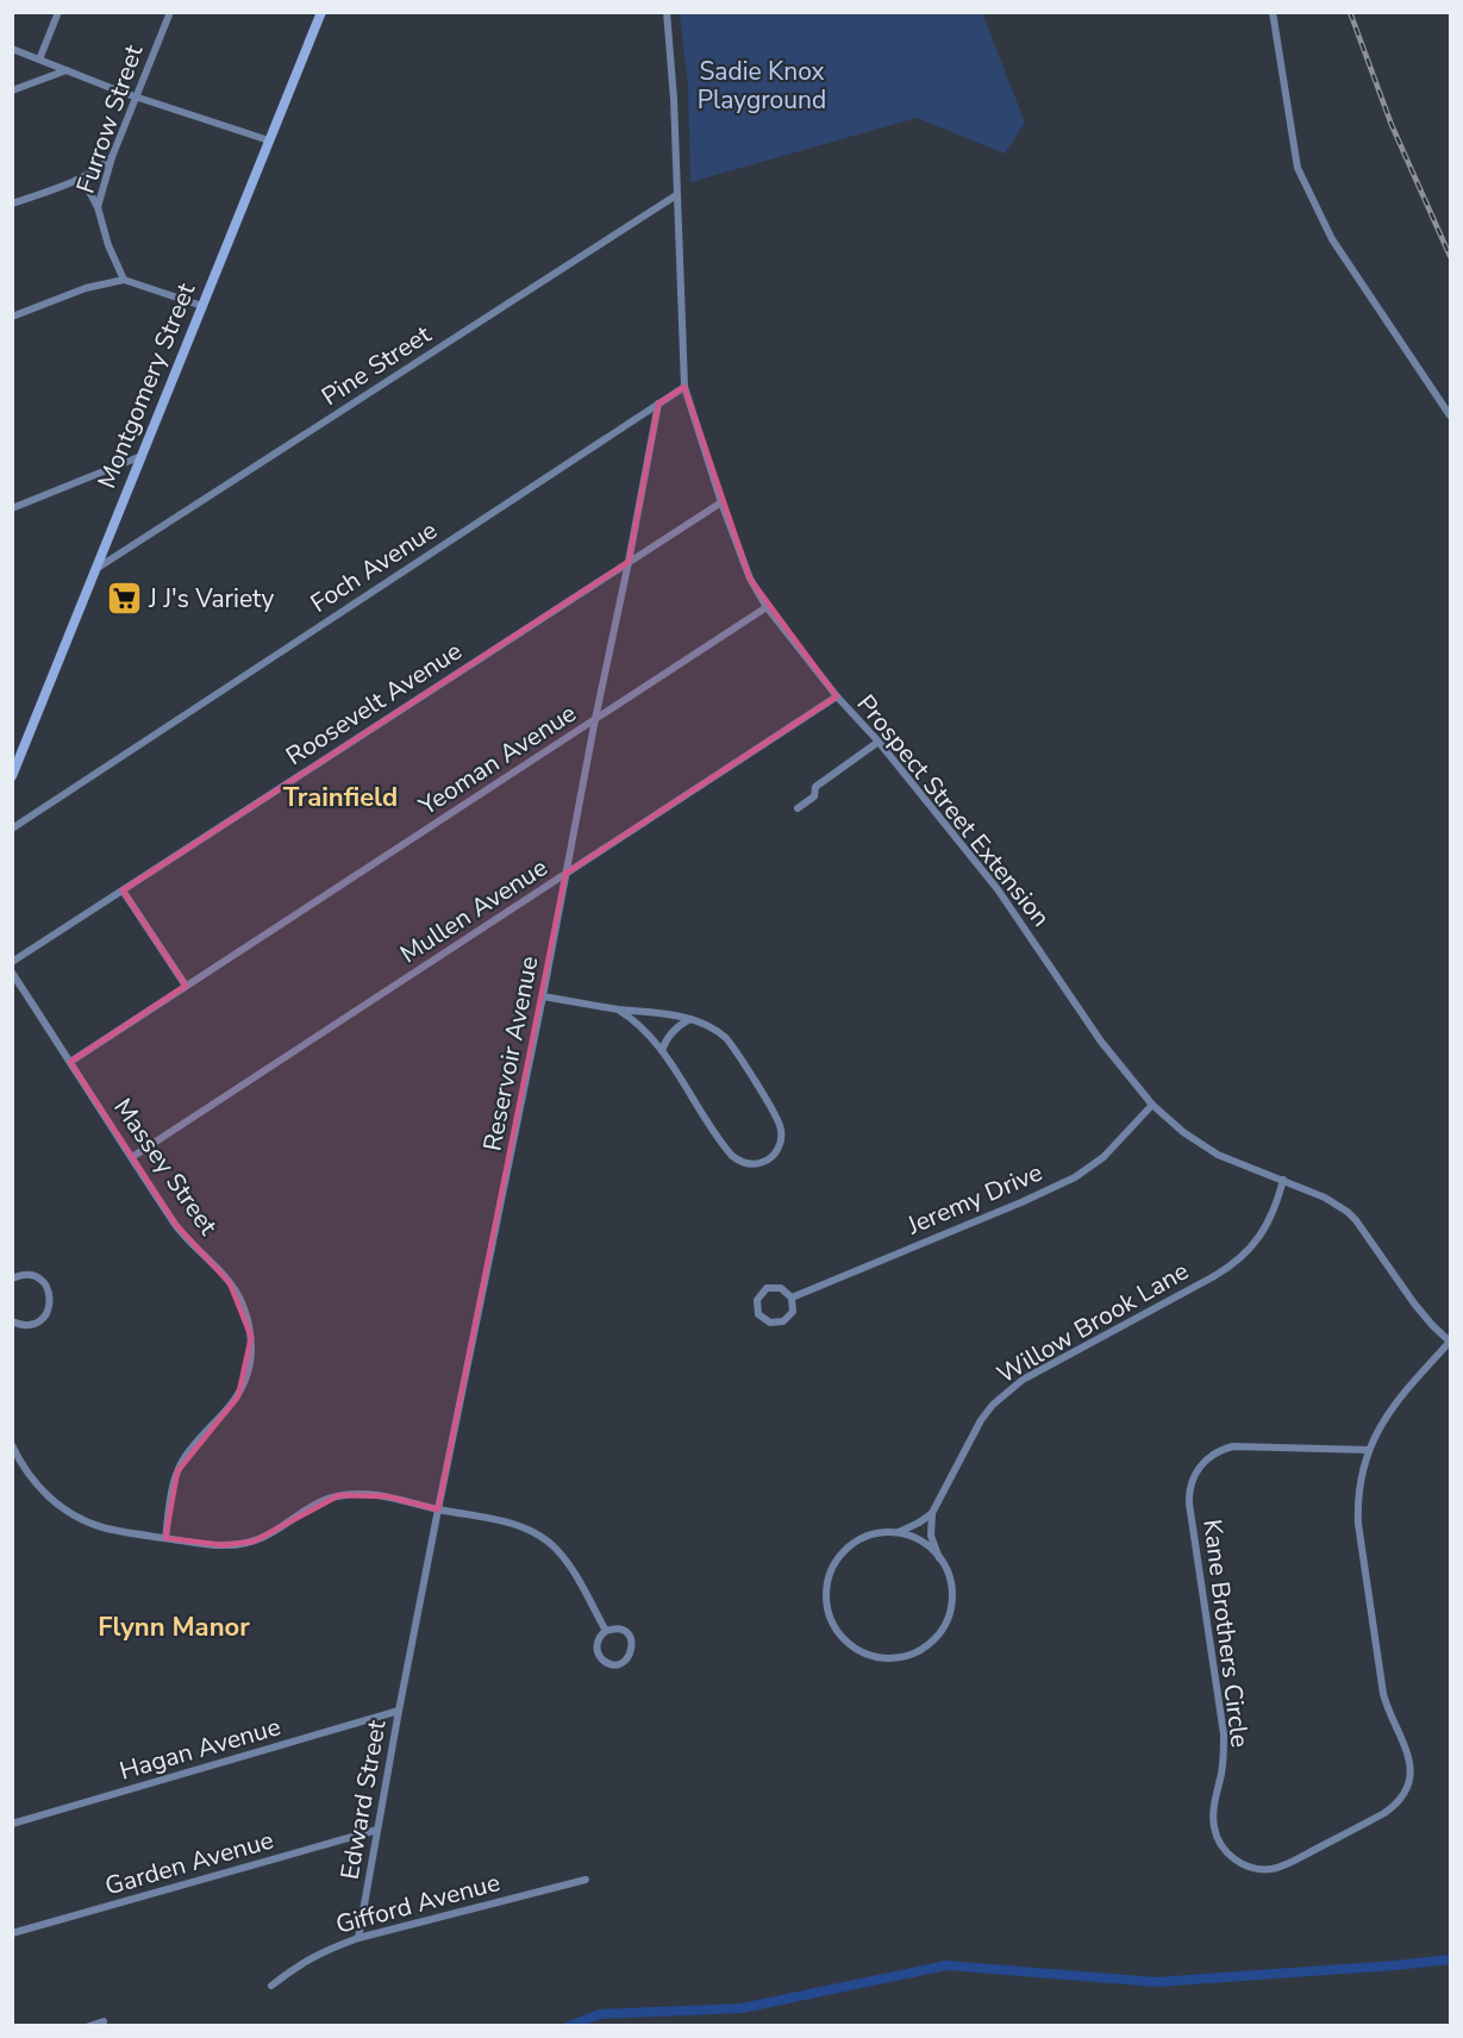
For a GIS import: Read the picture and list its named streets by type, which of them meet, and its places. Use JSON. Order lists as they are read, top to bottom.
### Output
{
  "streets": {
    "main road": ["Montgomery Street"],
    "street": [
      "Furrow Street",
      "Pine Street",
      "Foch Avenue",
      "Roosevelt Avenue",
      "Yeoman Avenue",
      "Prospect Street Extension",
      "Mullen Avenue",
      "Reservoir Avenue",
      "Massey Street",
      "Jeremy Drive",
      "Willow Brook Lane",
      "Kane Brothers Circle",
      "Hagan Avenue",
      "Edward Street",
      "Garden Avenue",
      "Gifford Avenue"
    ]
  },
  "crossings": [
    ["Pine Street", "Montgomery Street"],
    ["Pine Street", "Prospect Street Extension"],
    ["Foch Avenue", "Prospect Street Extension"],
    ["Foch Avenue", "Reservoir Avenue"],
    ["Roosevelt Avenue", "Prospect Street Extension"],
    ["Roosevelt Avenue", "Reservoir Avenue"],
    ["Yeoman Avenue", "Prospect Street Extension"],
    ["Yeoman Avenue", "Reservoir Avenue"],
    ["Yeoman Avenue", "Massey Street"],
    ["Prospect Street Extension", "Mullen Avenue"],
    ["Prospect Street Extension", "Jeremy Drive"],
    ["Prospect Street Extension", "Willow Brook Lane"],
    ["Prospect Street Extension", "Kane Brothers Circle"],
    ["Mullen Avenue", "Reservoir Avenue"],
    ["Mullen Avenue", "Massey Street"],
    ["Reservoir Avenue", "Hagan Avenue"],
    ["Reservoir Avenue", "Edward Street"],
    ["Hagan Avenue", "Edward Street"],
    ["Edward Street", "Garden Avenue"],
    ["Edward Street", "Gifford Avenue"]
  ],
  "districts": ["Trainfield", "Flynn Manor"],
  "parks": ["Sadie Knox Playground"],
  "places": {
    "supermarket": ["J J's Variety"]
  }
}
